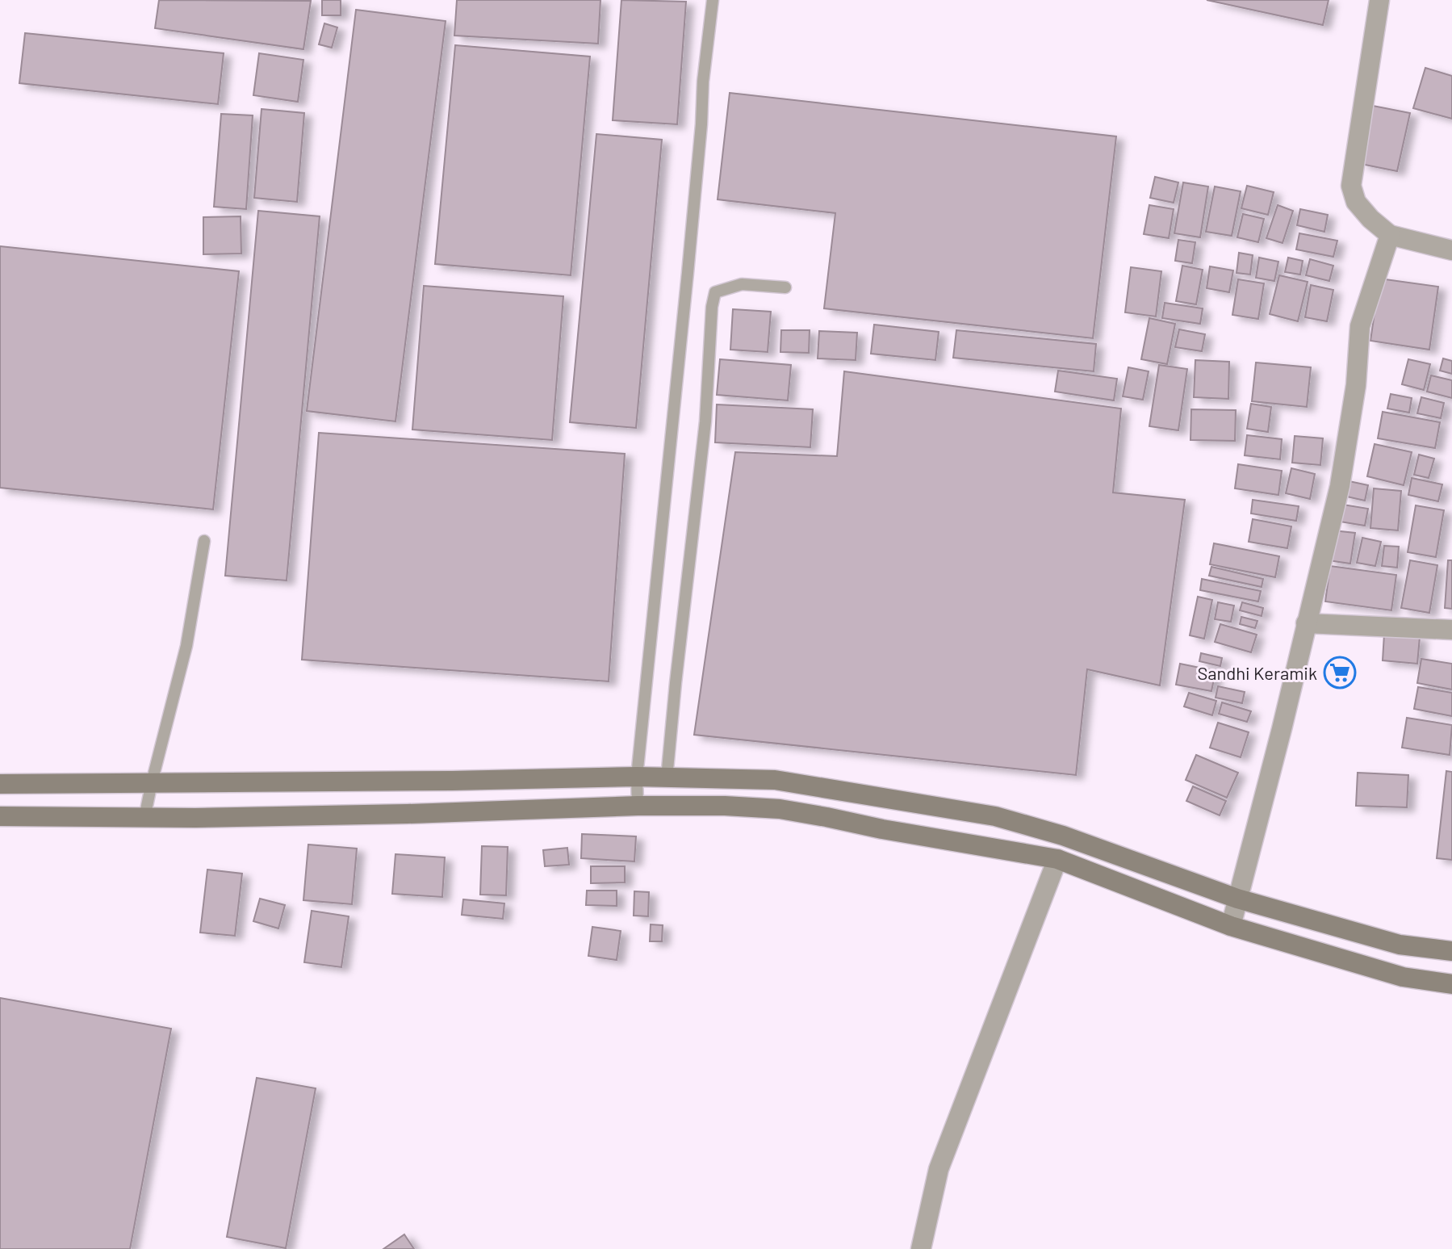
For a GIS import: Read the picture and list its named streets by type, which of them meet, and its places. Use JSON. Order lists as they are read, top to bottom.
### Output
{
  "places": {
    "supermarket": ["Sandhi Keramik"]
  }
}
